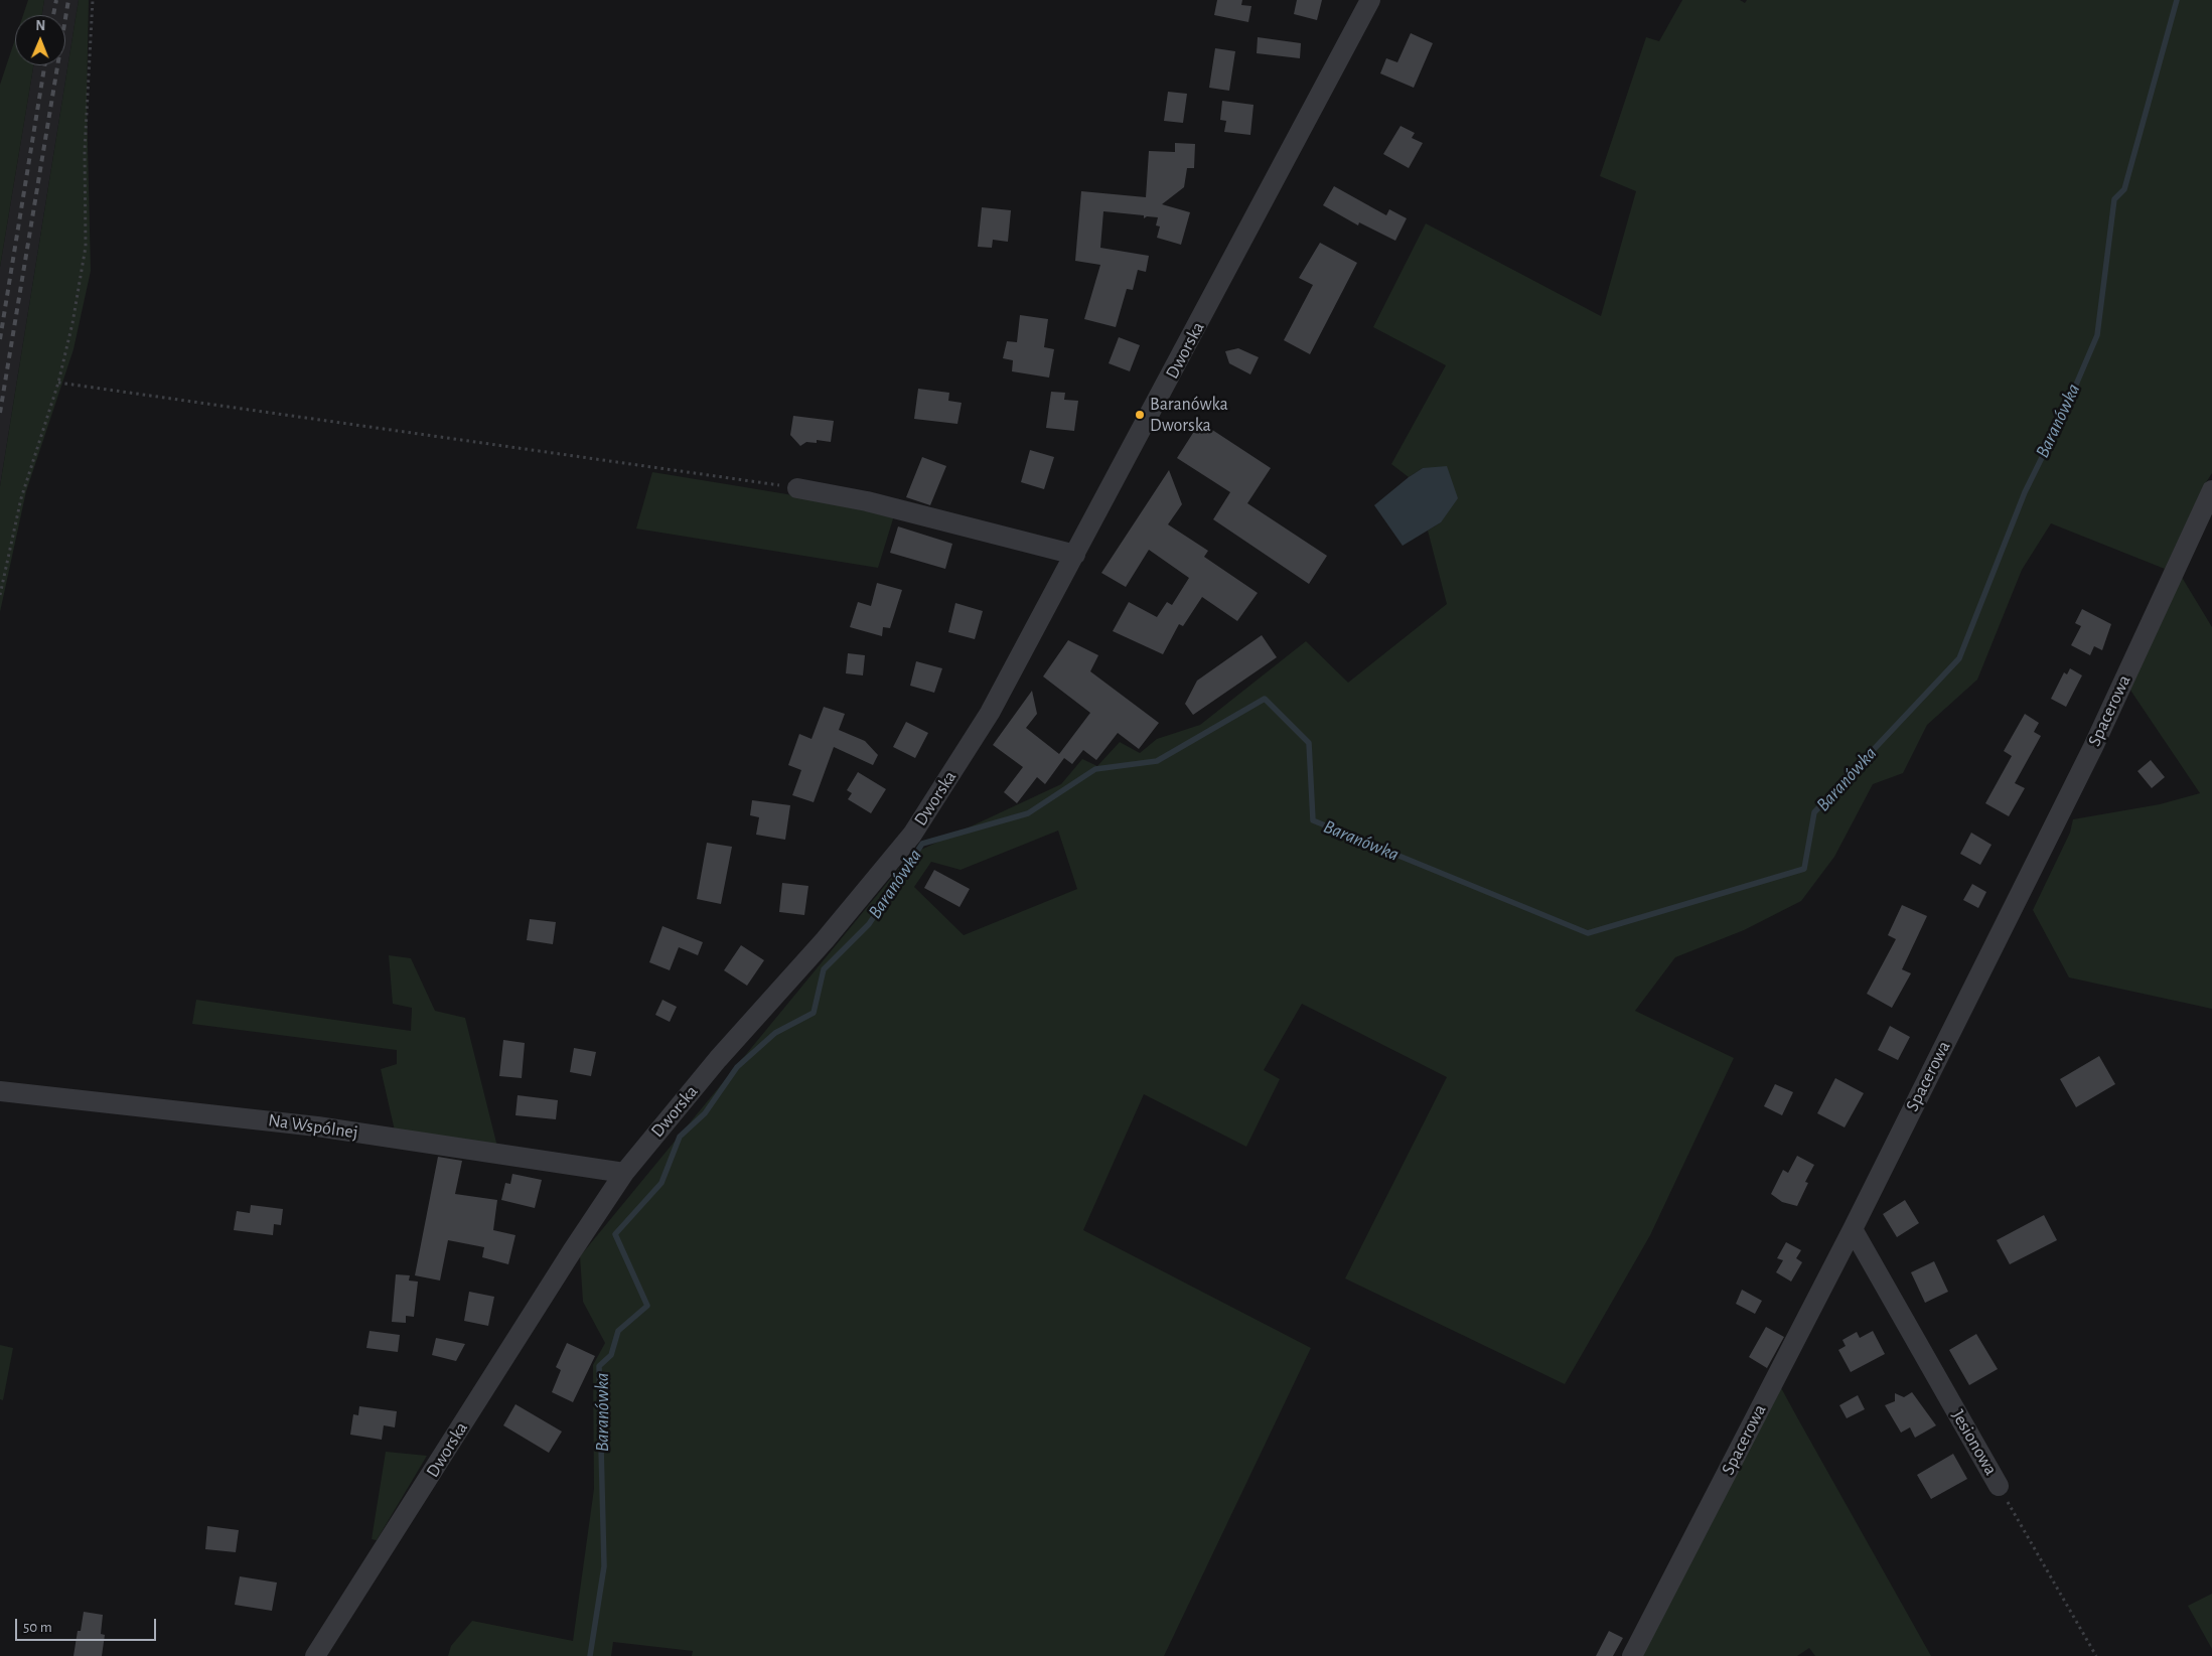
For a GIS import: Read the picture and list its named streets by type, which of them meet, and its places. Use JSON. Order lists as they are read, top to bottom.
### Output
{
  "streets": {
    "street": [
      "Dworska",
      "Spacerowa",
      "Na Wspólnej",
      "Jesionowa"
    ]
  },
  "crossings": [
    ["Dworska", "Na Wspólnej"],
    ["Spacerowa", "Jesionowa"]
  ],
  "water": ["Baranówka"],
  "places": ["Baranówka Dworska"],
  "scale_bar": "50 m",
  "north": "top"
}
